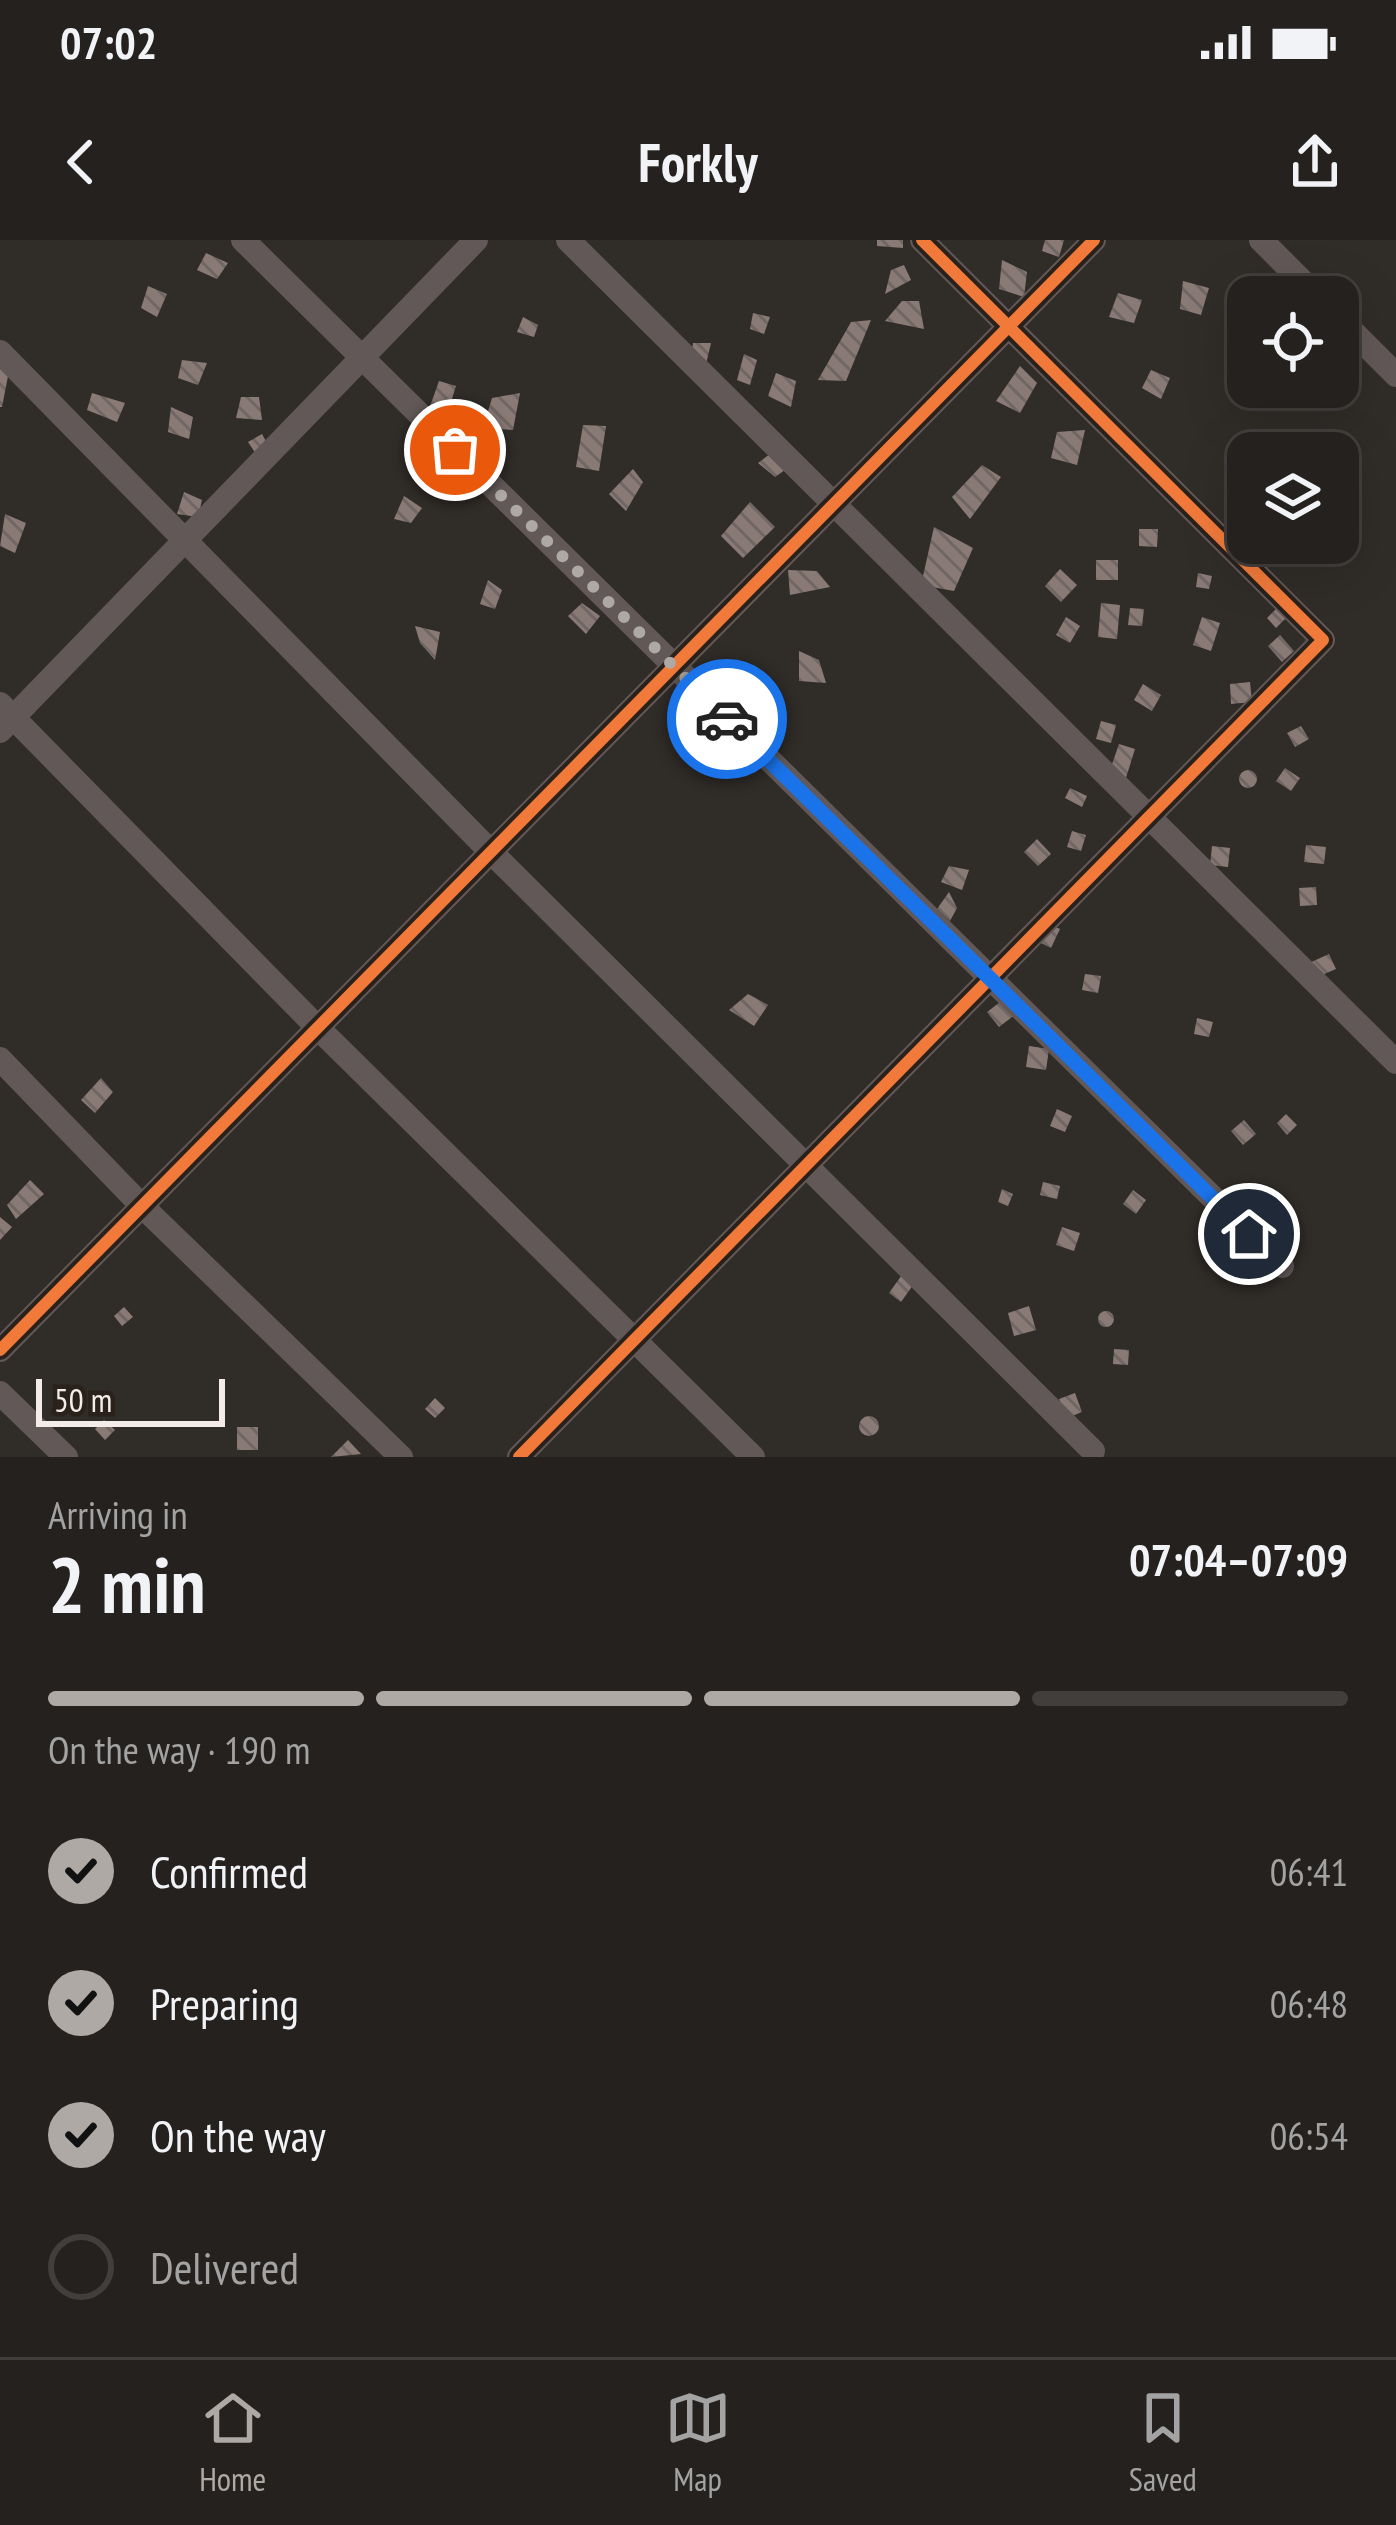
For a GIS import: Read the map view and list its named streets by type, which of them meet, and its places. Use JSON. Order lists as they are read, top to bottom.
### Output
{
  "scale_bar": "50 m",
  "page": {
    "status": "07:02",
    "header": "Forkly",
    "scale": "50 m",
    "heading": ["2 min", "Arriving in", "07:04–07:09"],
    "bar": "On the way · 190 m",
    "list": [
      ["Confirmed", "06:41"],
      ["Preparing", "06:48"],
      ["On the way", "06:54"],
      "Delivered"
    ],
    "tabs": ["Home", "Map", "Saved"]
  }
}
